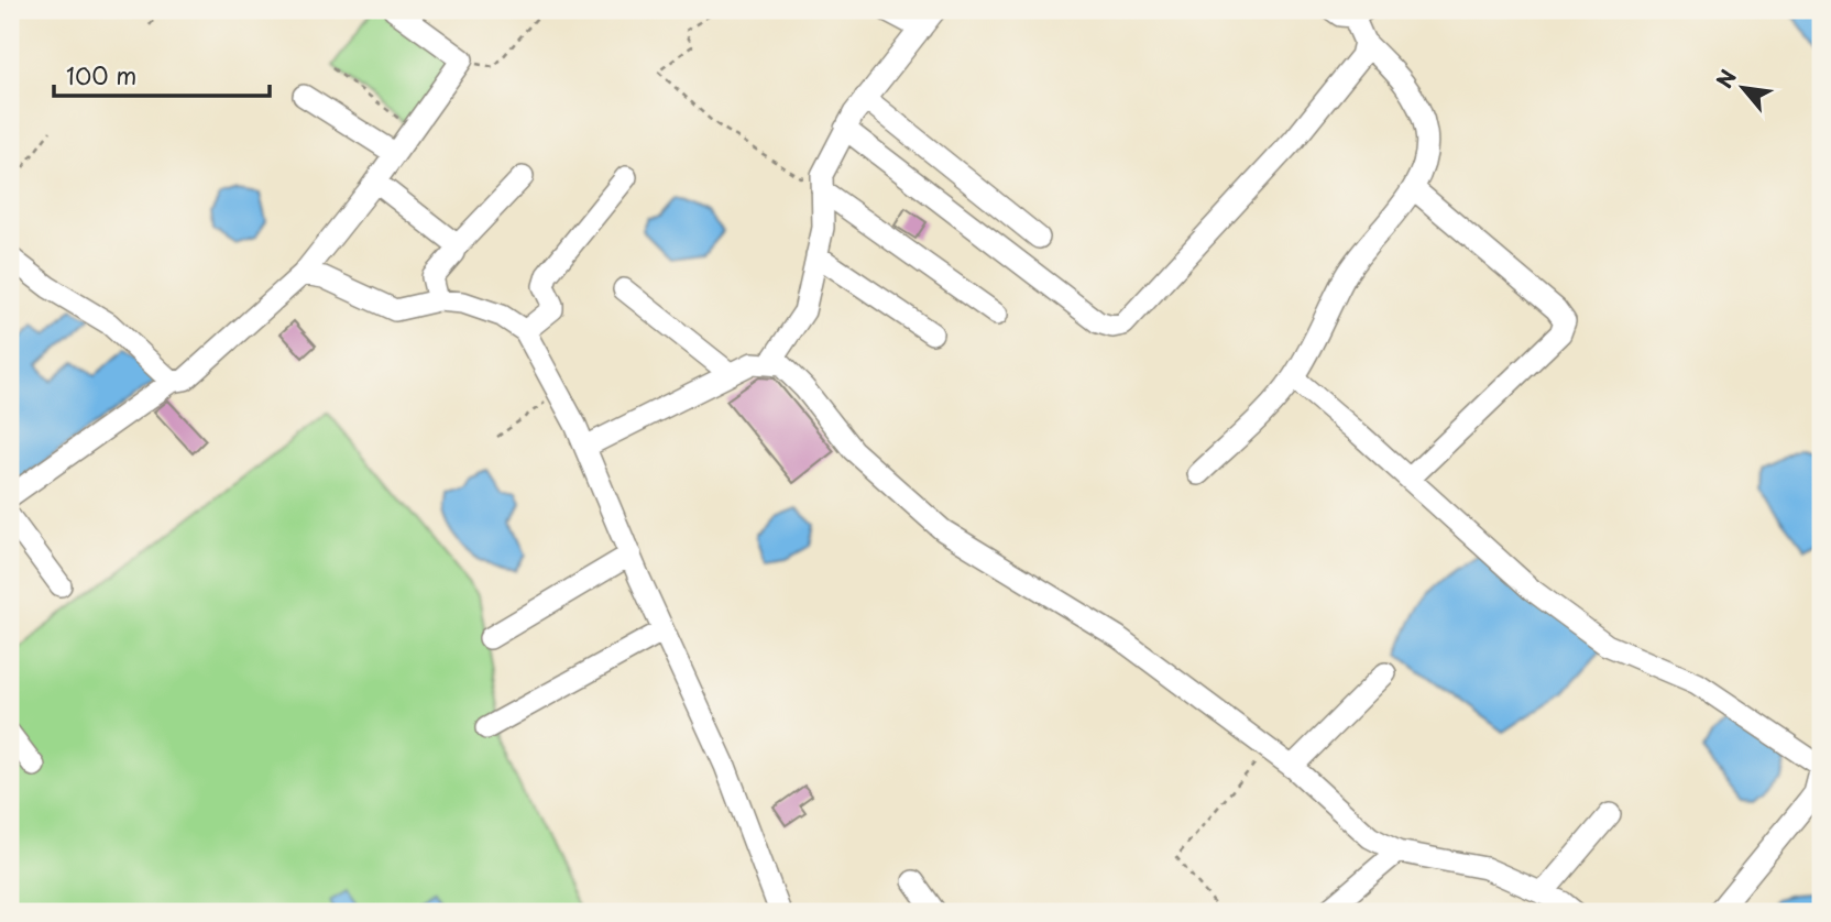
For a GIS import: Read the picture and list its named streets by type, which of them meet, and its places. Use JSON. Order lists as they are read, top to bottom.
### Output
{
  "scale_bar": "100 m",
  "north": "top left"
}
